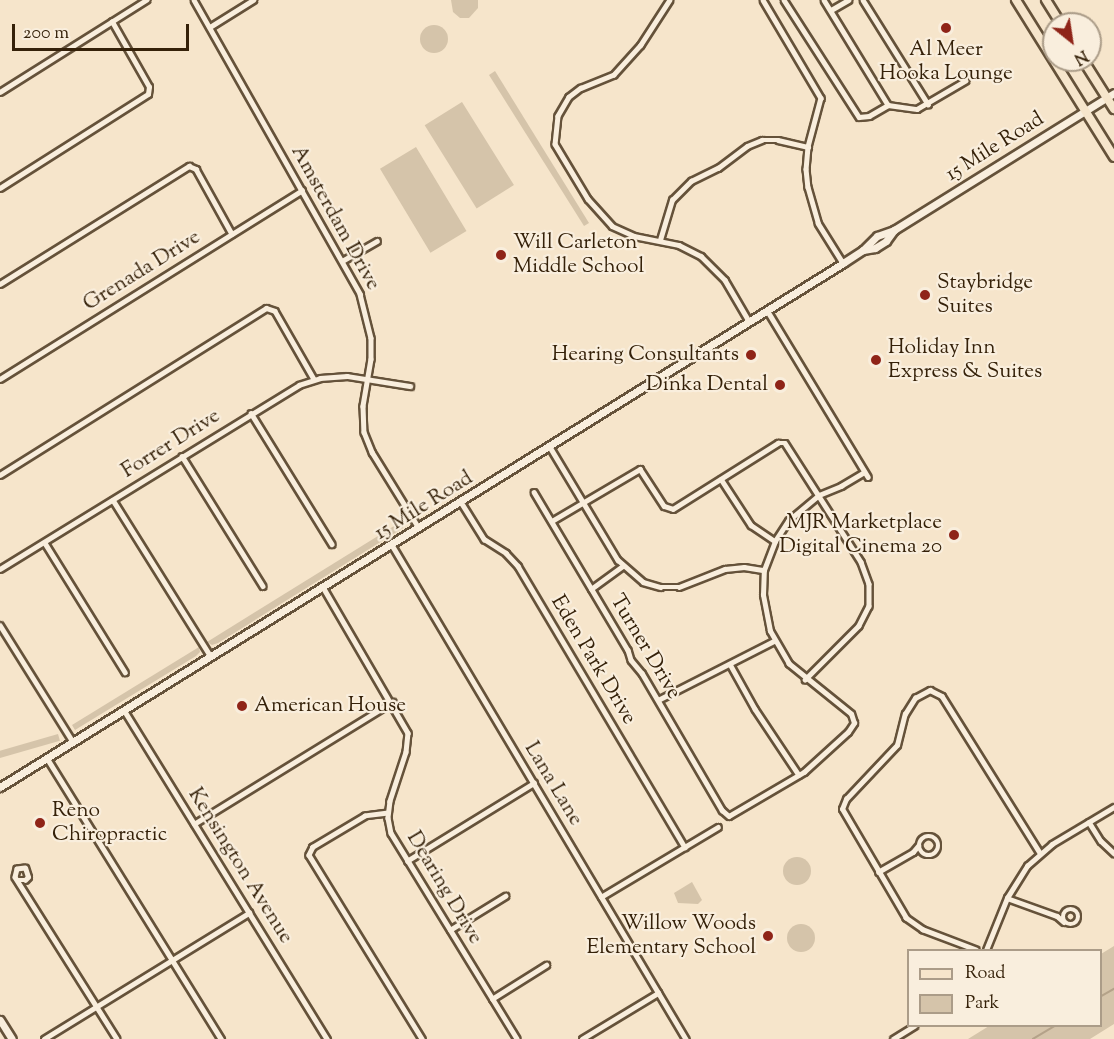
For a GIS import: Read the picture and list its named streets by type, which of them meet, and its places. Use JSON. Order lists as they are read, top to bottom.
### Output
{
  "streets": {
    "main road": ["15 Mile Road"],
    "street": [
      "Amsterdam Drive",
      "Grenada Drive",
      "Forrer Drive",
      "Turner Drive",
      "Eden Park Drive",
      "Lana Lane",
      "Kensington Avenue",
      "Dearing Drive"
    ]
  },
  "crossings": [
    ["15 Mile Road", "Amsterdam Drive"],
    ["15 Mile Road", "Eden Park Drive"],
    ["15 Mile Road", "Lana Lane"],
    ["15 Mile Road", "Kensington Avenue"],
    ["15 Mile Road", "Dearing Drive"],
    ["Amsterdam Drive", "Grenada Drive"],
    ["Amsterdam Drive", "Forrer Drive"]
  ],
  "places": [
    "Al Meer Hooka Lounge",
    "Will Carleton Middle School",
    "Staybridge Suites",
    "Hearing Consultants",
    "Holiday Inn Express & Suites",
    "Dinka Dental",
    "MJR Marketplace Digital Cinema 20",
    "American House",
    "Reno Chiropractic",
    "Willow Woods Elementary School"
  ],
  "legend": ["Road", "Park"],
  "scale_bar": "200 m",
  "north": "bottom right"
}
